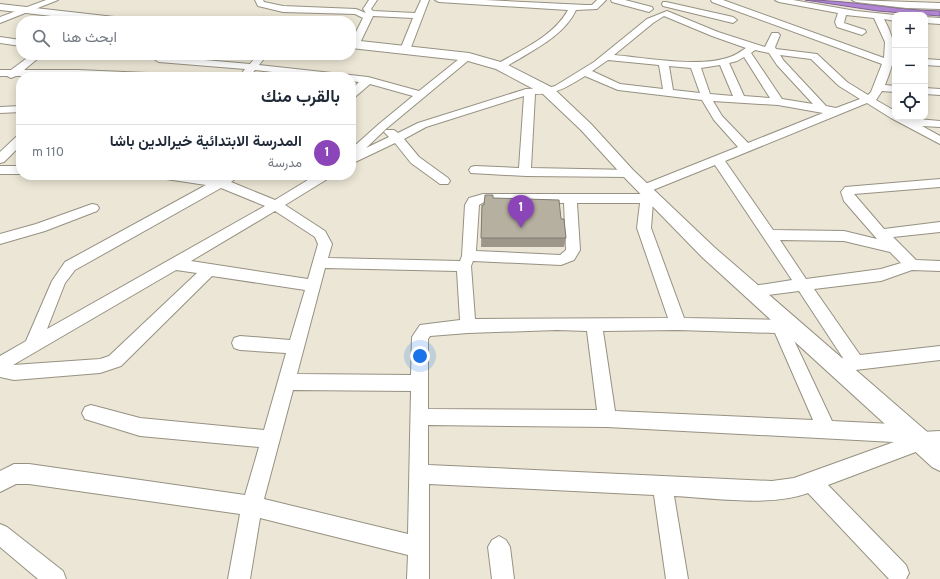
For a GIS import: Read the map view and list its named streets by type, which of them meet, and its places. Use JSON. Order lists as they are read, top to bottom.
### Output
{
  "page": {
    "map_buttons": ["+", "−"],
    "search": "ابحث هنا",
    "heading": "بالقرب منك",
    "list": [
      {
        "mark": "1",
        "name": "المدرسة الابتدائية خيرالدين باشا",
        "note": "مدرسة",
        "value": "110 m"
      }
    ],
    "pins": "1"
  }
}
